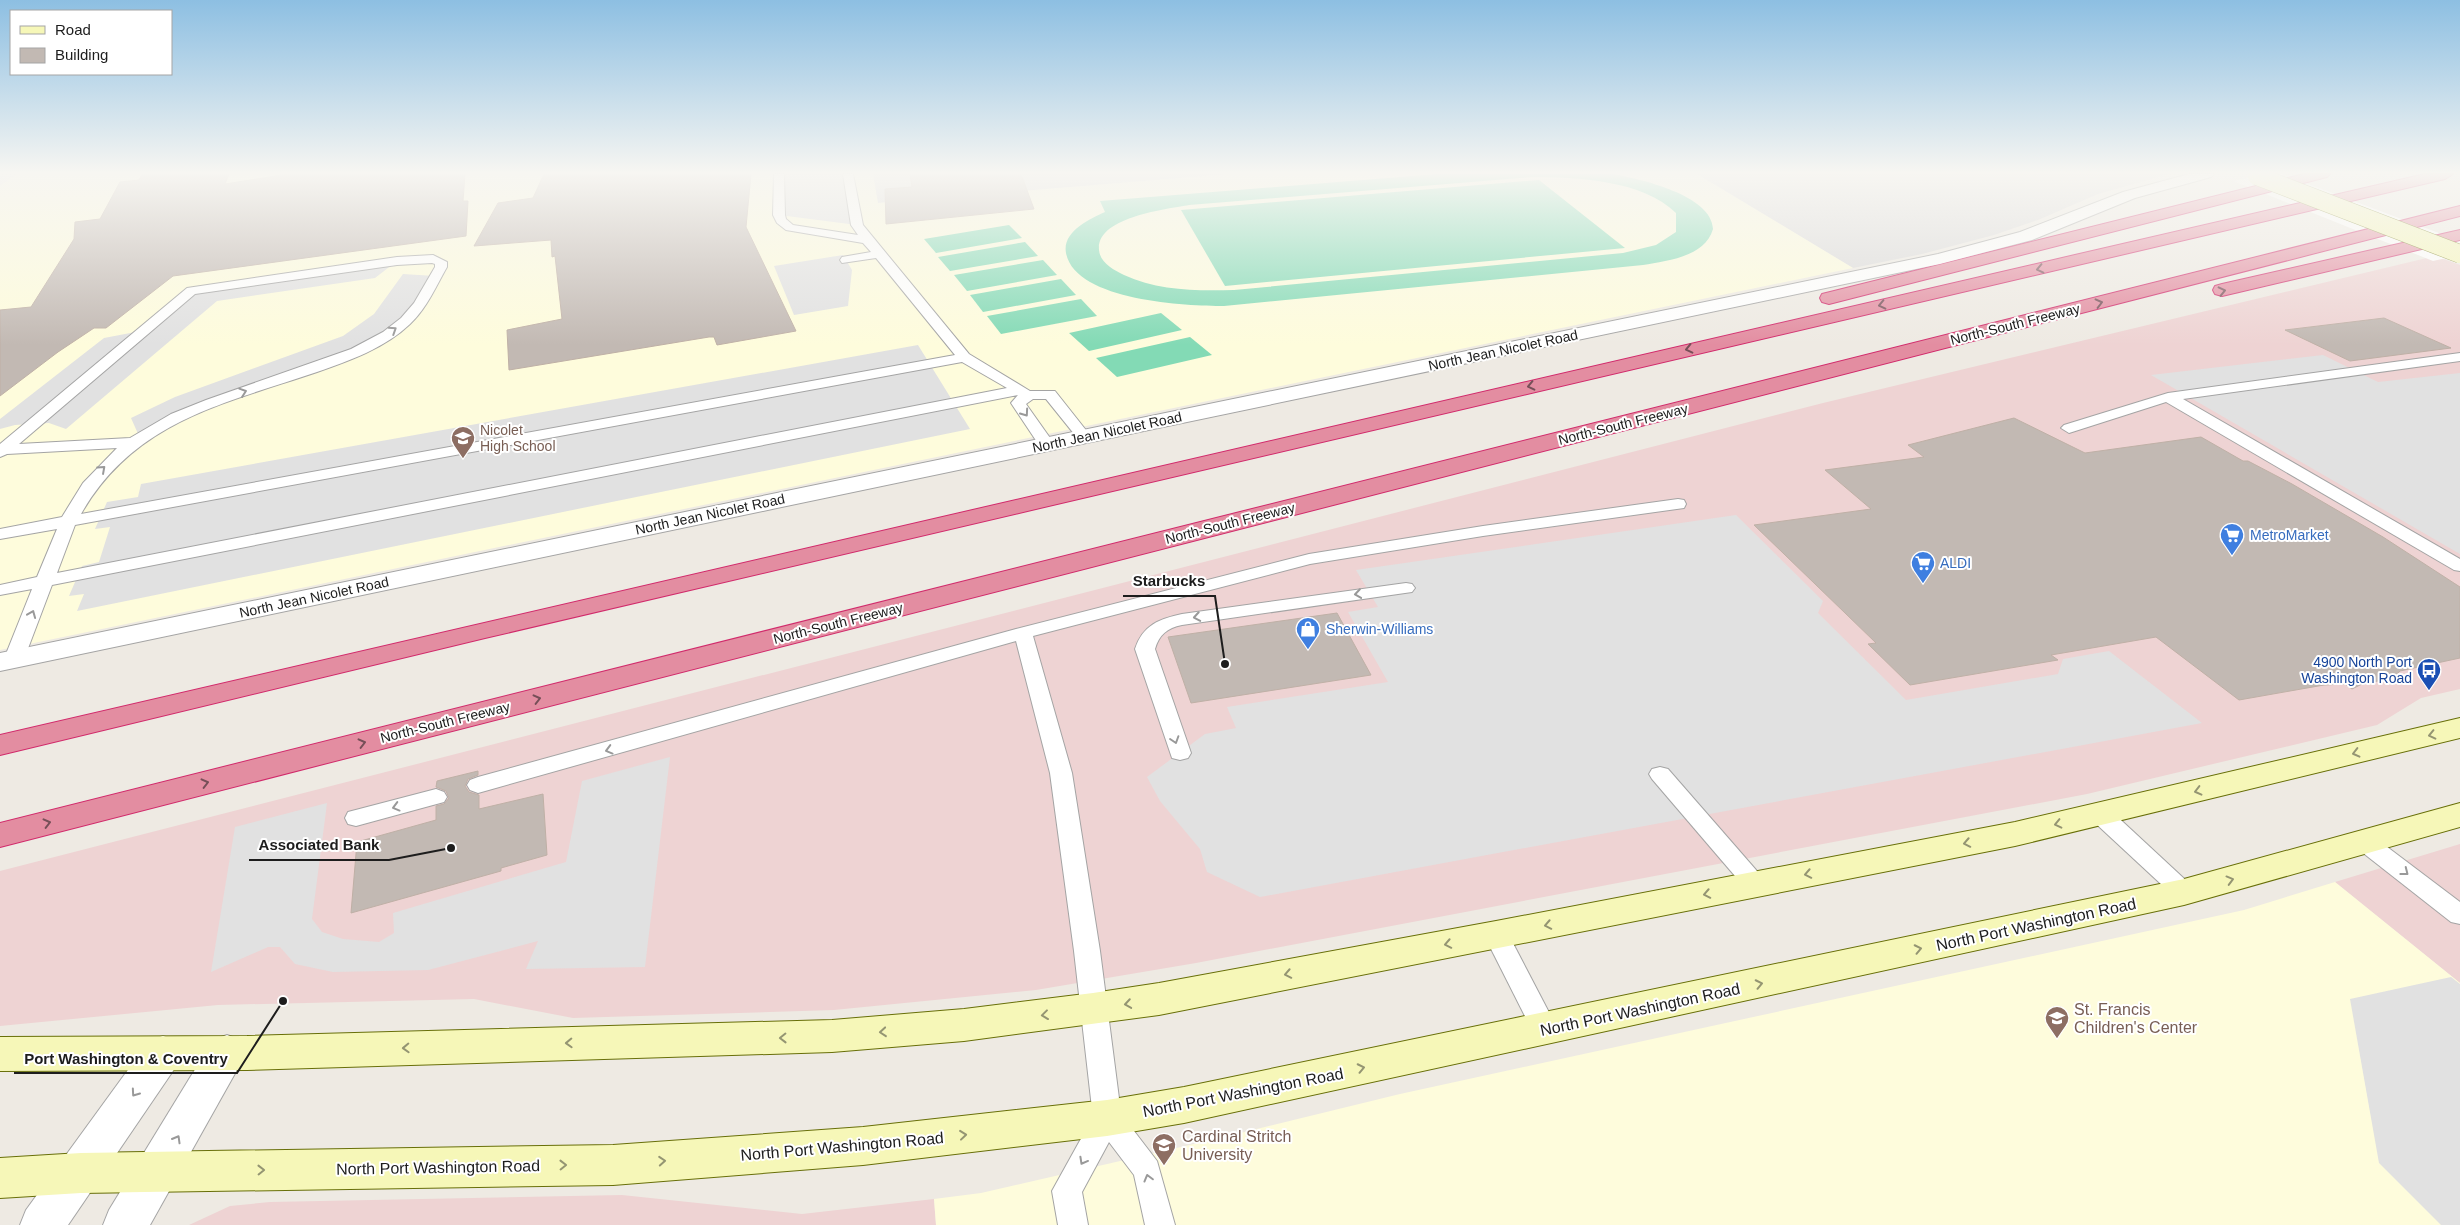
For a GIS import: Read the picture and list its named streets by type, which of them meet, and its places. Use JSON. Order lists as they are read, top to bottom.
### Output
{
  "streets": {
    "highway": ["North-South Freeway"],
    "main road": ["North Port Washington Road"],
    "street": ["North Jean Nicolet Road"]
  },
  "places": {
    "school or university": ["Nicolet High School", "St. Francis Children's Center", "Cardinal Stritch University"],
    "supermarket": ["MetroMarket", "ALDI"],
    "shop": ["Sherwin-Williams"],
    "other": ["Starbucks", "Associated Bank", "Port Washington & Coventry"],
    "bus stop": ["4900 North Port Washington Road"]
  },
  "legend": ["Road", "Building"]
}
